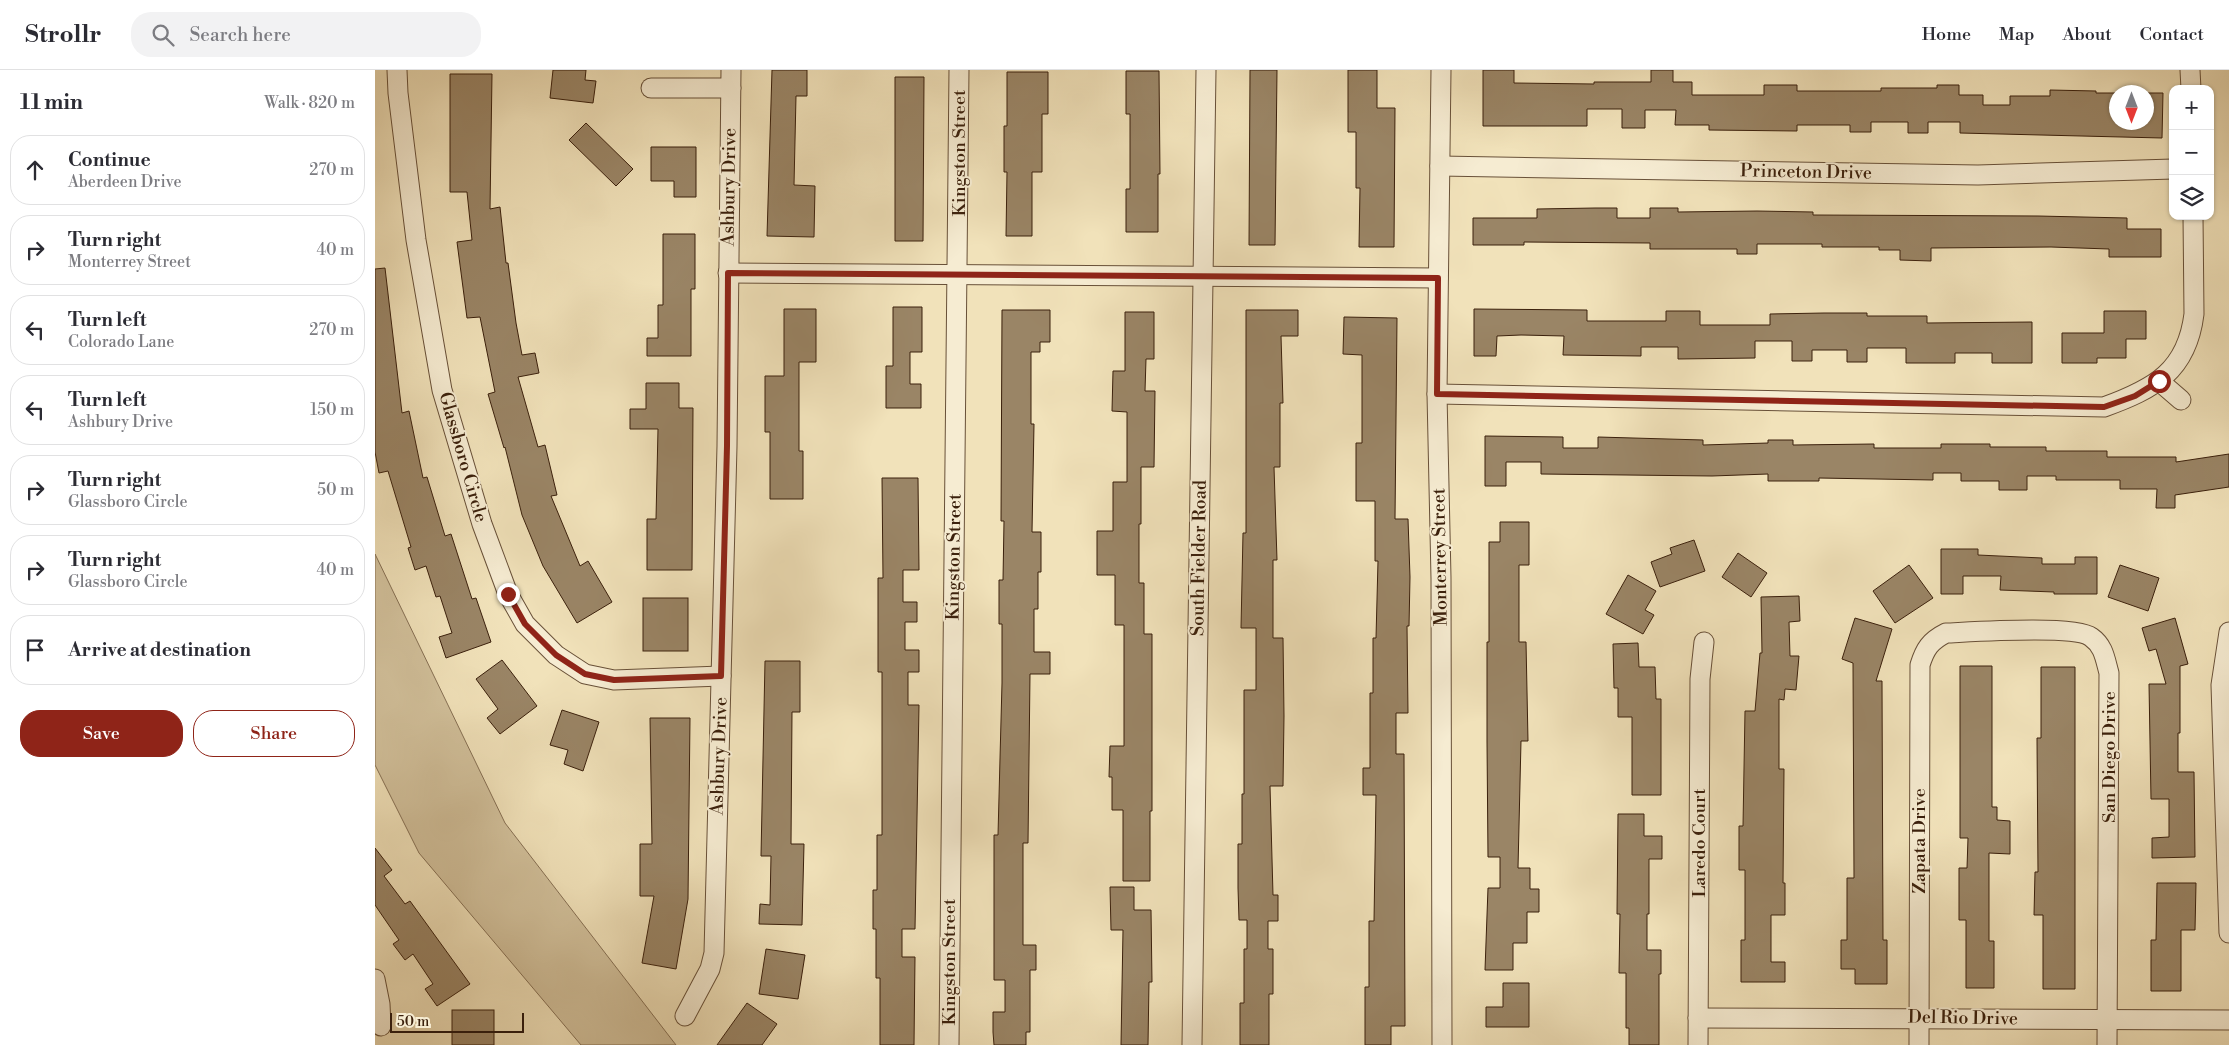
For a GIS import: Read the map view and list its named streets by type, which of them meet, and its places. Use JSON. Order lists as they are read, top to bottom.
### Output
{
  "streets": {
    "street": [
      "Kingston Street",
      "Princeton Drive",
      "Ashbury Drive",
      "Glassboro Circle",
      "Monterrey Street",
      "South Fielder Road",
      "San Diego Drive",
      "Zapata Drive",
      "Laredo Court",
      "Del Rio Drive"
    ]
  },
  "crossings": [
    ["Princeton Drive", "Monterrey Street"],
    ["Ashbury Drive", "Glassboro Circle"],
    ["San Diego Drive", "Zapata Drive"],
    ["San Diego Drive", "Del Rio Drive"],
    ["Zapata Drive", "Del Rio Drive"],
    ["Laredo Court", "Del Rio Drive"]
  ],
  "scale_bar": "50 m",
  "north": "bottom",
  "page": {
    "header": "Strollr",
    "search": "Search here",
    "nav": [
      "Home",
      "Map",
      "About",
      "Contact"
    ],
    "heading": ["11 min", "Walk · 820 m"],
    "map_buttons": ["+", "−"],
    "list": [
      ["Continue", "Aberdeen Drive", "270 m"],
      ["Turn right", "Monterrey Street", "40 m"],
      ["Turn left", "Colorado Lane", "270 m"],
      ["Turn left", "Ashbury Drive", "150 m"],
      ["Turn right", "Glassboro Circle", "50 m"],
      ["Turn right", "Glassboro Circle", "40 m"],
      "Arrive at destination"
    ],
    "buttons": ["Save", "Share"],
    "scale": "50 m"
  }
}
